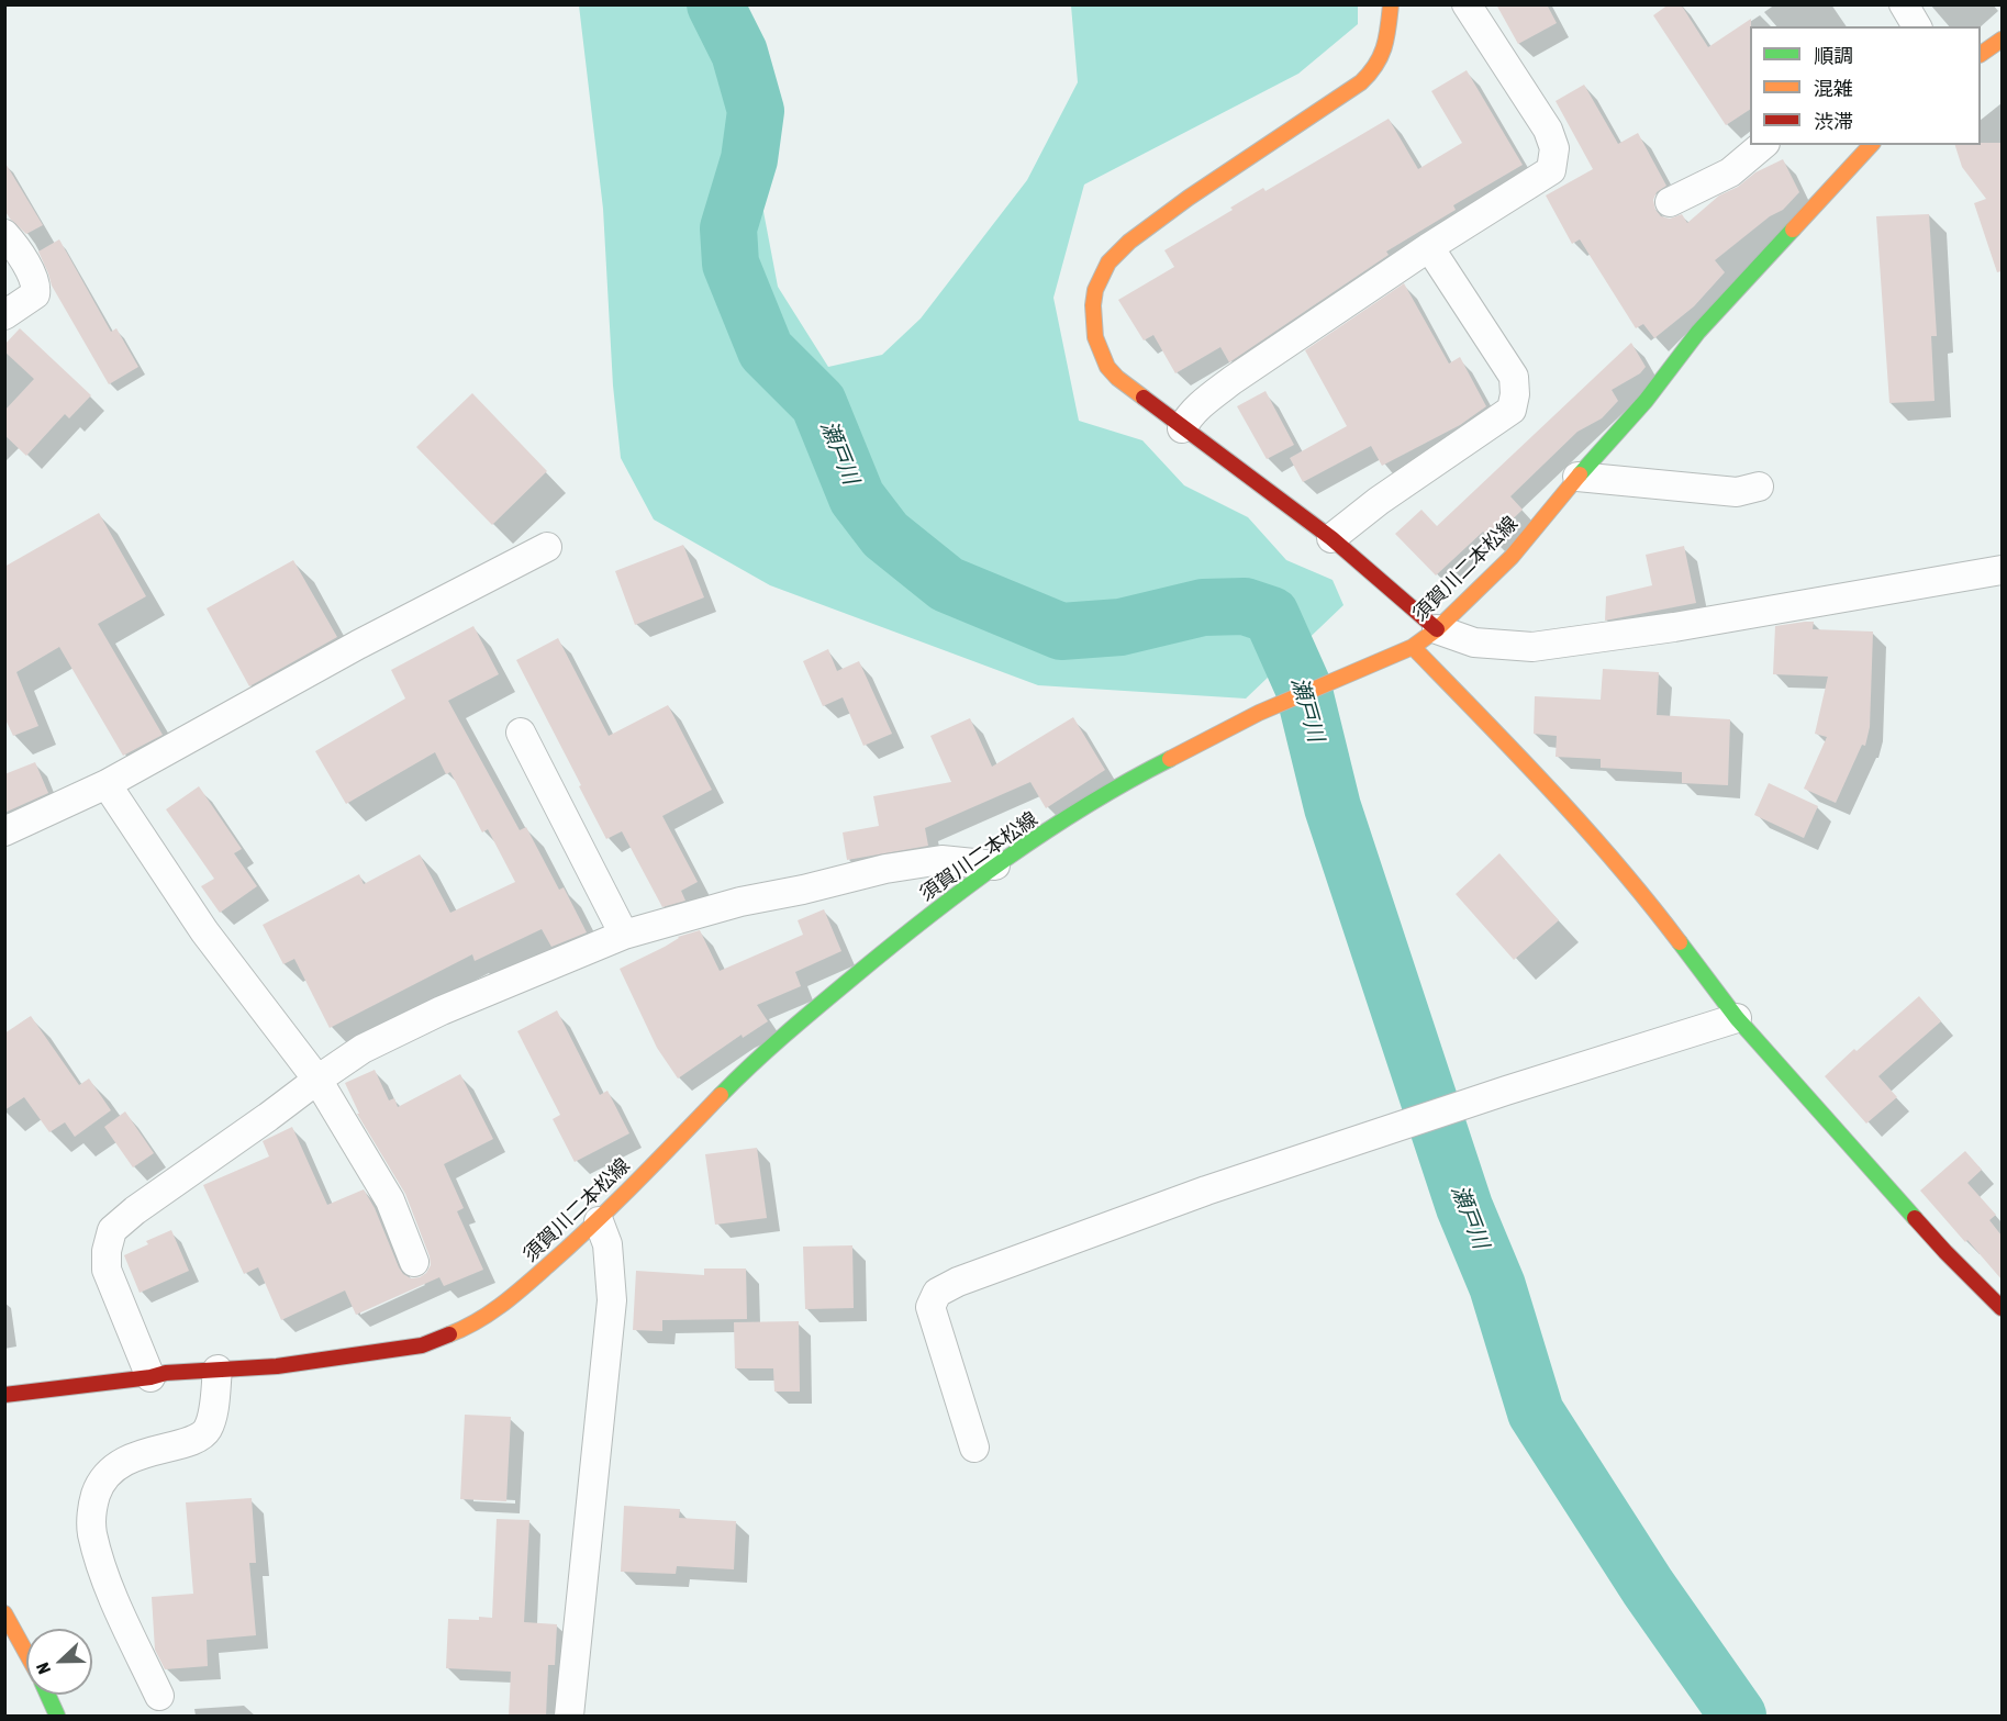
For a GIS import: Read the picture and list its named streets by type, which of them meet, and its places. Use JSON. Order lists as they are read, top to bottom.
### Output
{
  "streets": {
    "main road": ["須賀川二本松線"]
  },
  "water": ["瀬戸川"],
  "legend": ["順調", "混雑", "渋滞"],
  "north": "left"
}
